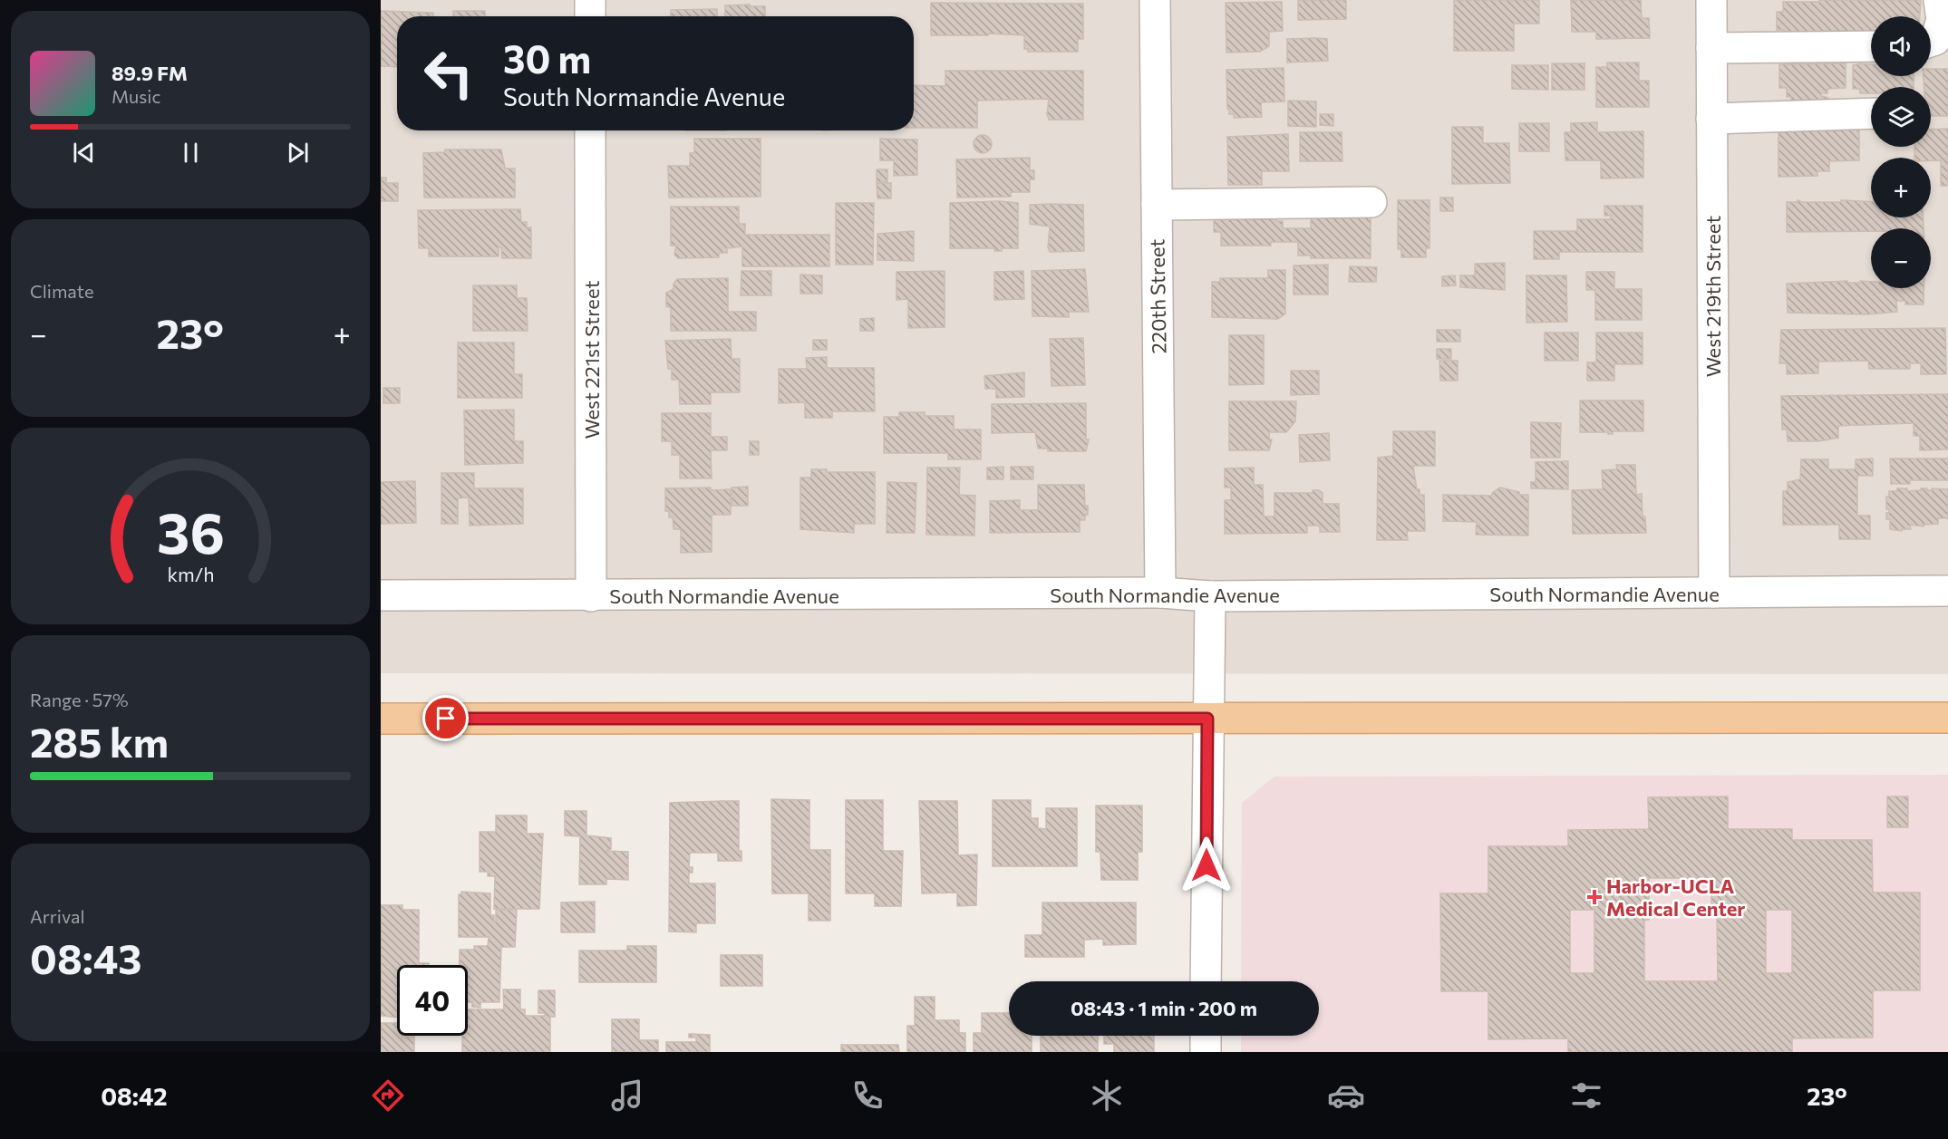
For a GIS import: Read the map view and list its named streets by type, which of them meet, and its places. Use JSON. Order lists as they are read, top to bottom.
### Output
{
  "streets": {
    "street": [
      "220th Street",
      "West 219th Street",
      "West 221st Street",
      "South Normandie Avenue"
    ]
  },
  "crossings": [
    ["220th Street", "South Normandie Avenue"],
    ["West 219th Street", "South Normandie Avenue"],
    ["West 221st Street", "South Normandie Avenue"]
  ],
  "places": {
    "health": ["Harbor-UCLA Medical Center"]
  },
  "page": {
    "map_buttons": ["+", "−"],
    "turn": ["30 m", "South Normandie Avenue"],
    "song": ["89.9 FM", "Music"],
    "tile": [
      "Climate",
      ["Range · 57%", "285 km"],
      ["Arrival", "08:43"]
    ],
    "heat": ["−", "23°", "+"],
    "limit": "40",
    "trip": "08:43 · 1 min · 200 m",
    "tabs": ["08:42", "23°"],
    "gauge": ["36", "km/h"]
  }
}
